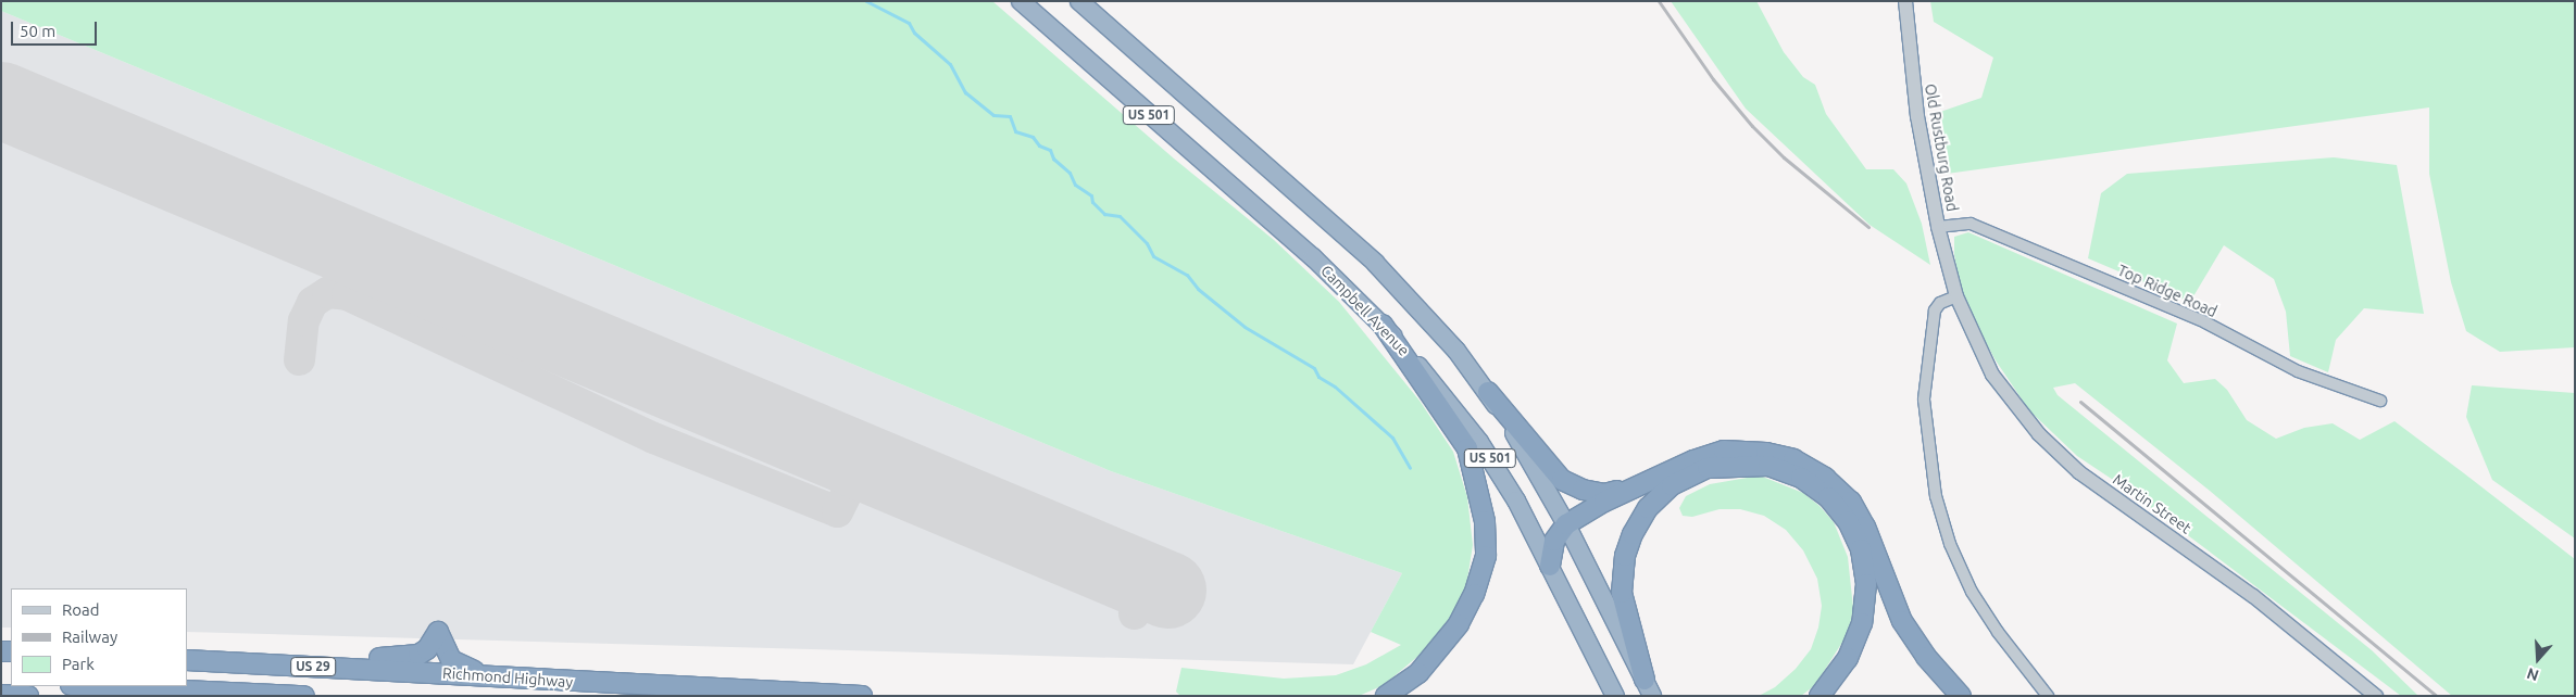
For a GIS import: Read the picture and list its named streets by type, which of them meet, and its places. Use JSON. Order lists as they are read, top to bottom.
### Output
{
  "streets": {
    "highway": [
      "US 501",
      "Campbell Avenue",
      "US 29",
      "Richmond Highway"
    ],
    "street": ["Old Rustburg Road", "Top Ridge Road", "Martin Street"]
  },
  "crossings": [
    ["Old Rustburg Road", "Top Ridge Road"],
    ["Old Rustburg Road", "Martin Street"]
  ],
  "legend": ["Road", "Railway", "Park"],
  "scale_bar": "50 m",
  "north": "bottom"
}
